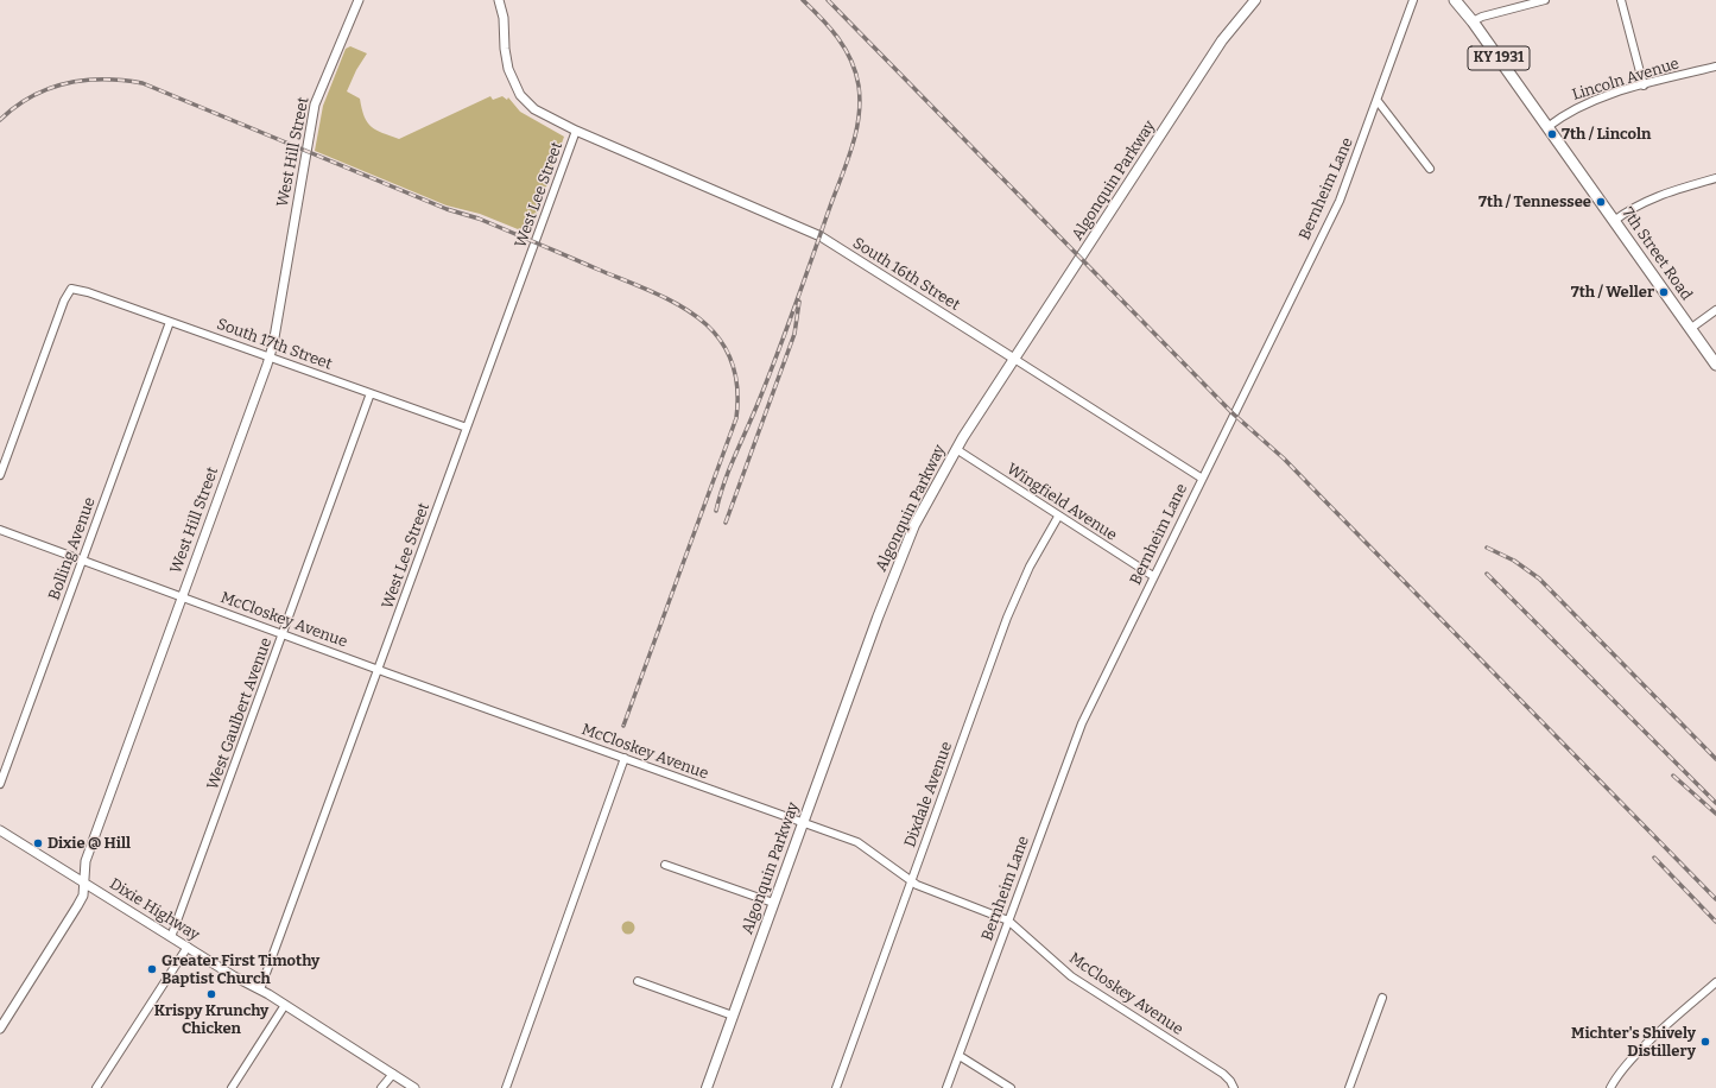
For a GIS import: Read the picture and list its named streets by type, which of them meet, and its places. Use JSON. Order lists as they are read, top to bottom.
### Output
{
  "streets": {
    "main road": ["KY 1931", "Algonquin Parkway", "7th Street Road"],
    "street": [
      "Lincoln Avenue",
      "West Hill Street",
      "Bernheim Lane",
      "West Lee Street",
      "South 16th Street",
      "South 17th Street",
      "Wingfield Avenue",
      "Bolling Avenue",
      "McCloskey Avenue",
      "West Gaulbert Avenue",
      "Dixdale Avenue",
      "Dixie Highway"
    ]
  },
  "crossings": [
    ["Lincoln Avenue", "7th Street Road"],
    ["West Hill Street", "South 17th Street"],
    ["West Hill Street", "McCloskey Avenue"],
    ["West Hill Street", "Dixie Highway"],
    ["Algonquin Parkway", "South 16th Street"],
    ["Algonquin Parkway", "Wingfield Avenue"],
    ["Algonquin Parkway", "McCloskey Avenue"],
    ["Bernheim Lane", "South 16th Street"],
    ["Bernheim Lane", "Wingfield Avenue"],
    ["Bernheim Lane", "McCloskey Avenue"],
    ["West Lee Street", "South 16th Street"],
    ["West Lee Street", "South 17th Street"],
    ["West Lee Street", "McCloskey Avenue"],
    ["West Lee Street", "Dixie Highway"],
    ["South 17th Street", "Bolling Avenue"],
    ["South 17th Street", "West Gaulbert Avenue"],
    ["Wingfield Avenue", "Dixdale Avenue"],
    ["Bolling Avenue", "McCloskey Avenue"],
    ["McCloskey Avenue", "West Gaulbert Avenue"],
    ["McCloskey Avenue", "Dixdale Avenue"],
    ["West Gaulbert Avenue", "Dixie Highway"]
  ],
  "places": [
    "7th / Lincoln",
    "7th / Tennessee",
    "7th / Weller",
    "Dixie @ Hill",
    "Greater First Timothy Baptist Church",
    "Krispy Krunchy Chicken",
    "Michter's Shively Distillery"
  ]
}
